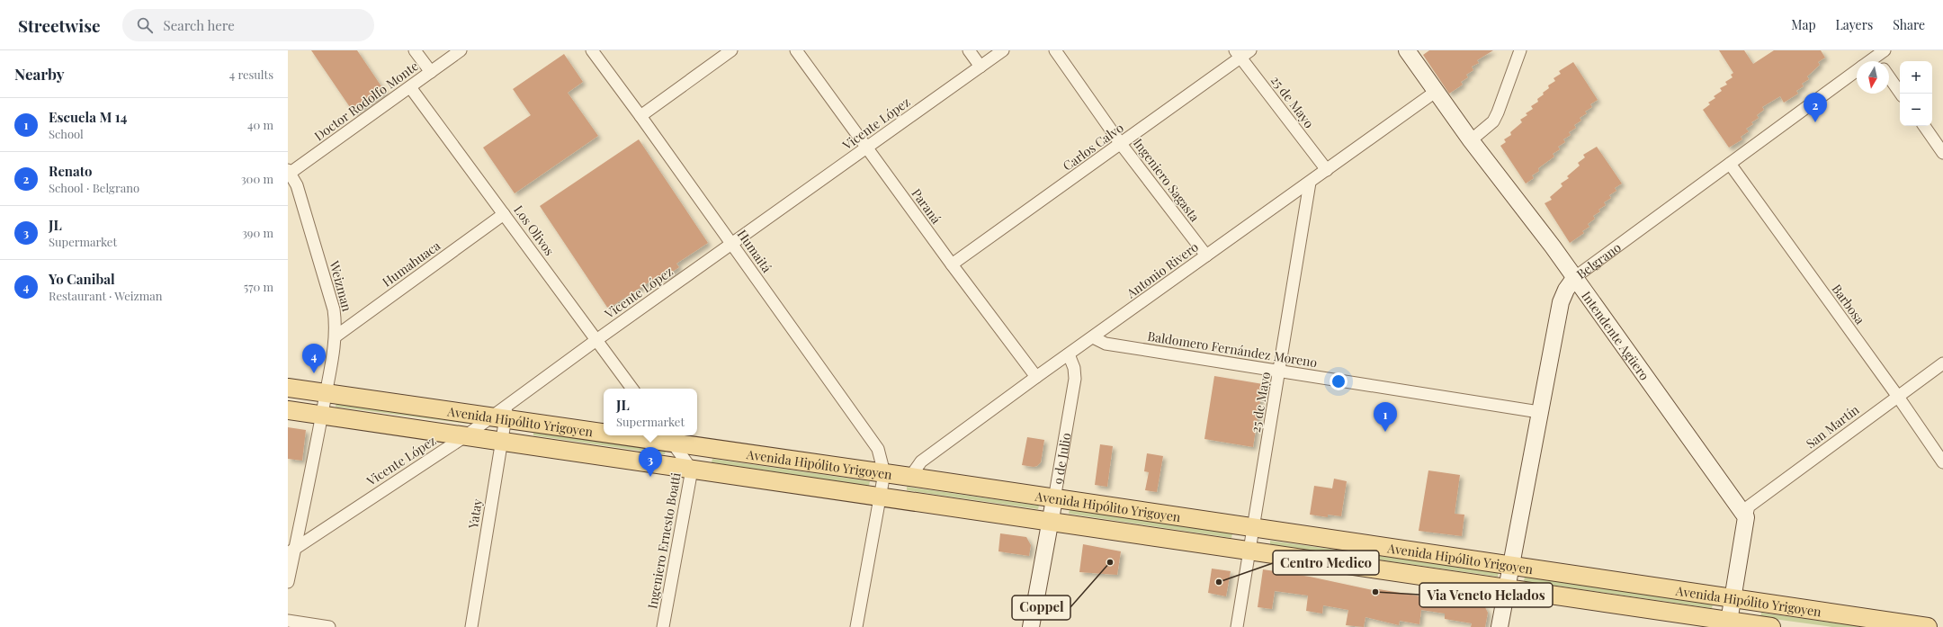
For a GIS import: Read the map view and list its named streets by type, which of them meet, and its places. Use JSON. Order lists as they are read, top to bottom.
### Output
{
  "streets": {
    "main road": ["Avenida Hipólito Yrigoyen"],
    "street": [
      "Doctor Rodolfo Monte",
      "25 de Mayo",
      "Vicente López",
      "Carlos Calvo",
      "Ingeniero Sagasta",
      "Paraná",
      "Los Olivos",
      "Humaitá",
      "Belgrano",
      "Humahuaca",
      "Antonio Rivero",
      "Weizman",
      "Barbosa",
      "Intendente Agüero",
      "Baldomero Fernández Moreno",
      "San Martín",
      "9 de Julio",
      "Yatay",
      "Ingeniero Ernesto Boatti"
    ]
  },
  "crossings": [
    ["Doctor Rodolfo Monte", "Los Olivos"],
    ["Doctor Rodolfo Monte", "Weizman"],
    ["25 de Mayo", "Carlos Calvo"],
    ["25 de Mayo", "Antonio Rivero"],
    ["25 de Mayo", "Baldomero Fernández Moreno"],
    ["25 de Mayo", "Avenida Hipólito Yrigoyen"],
    ["Vicente López", "Paraná"],
    ["Vicente López", "Los Olivos"],
    ["Vicente López", "Humaitá"],
    ["Vicente López", "Weizman"],
    ["Vicente López", "Avenida Hipólito Yrigoyen"],
    ["Vicente López", "Yatay"],
    ["Carlos Calvo", "Ingeniero Sagasta"],
    ["Carlos Calvo", "Paraná"],
    ["Ingeniero Sagasta", "Antonio Rivero"],
    ["Paraná", "Antonio Rivero"],
    ["Los Olivos", "Humahuaca"],
    ["Humaitá", "Avenida Hipólito Yrigoyen"],
    ["Belgrano", "Barbosa"],
    ["Belgrano", "Intendente Agüero"],
    ["Belgrano", "Baldomero Fernández Moreno"],
    ["Belgrano", "Avenida Hipólito Yrigoyen"],
    ["Humahuaca", "Weizman"],
    ["Antonio Rivero", "Intendente Agüero"],
    ["Antonio Rivero", "Baldomero Fernández Moreno"],
    ["Antonio Rivero", "Avenida Hipólito Yrigoyen"],
    ["Antonio Rivero", "9 de Julio"],
    ["Weizman", "Avenida Hipólito Yrigoyen"],
    ["Barbosa", "San Martín"],
    ["Intendente Agüero", "San Martín"],
    ["Avenida Hipólito Yrigoyen", "9 de Julio"],
    ["Avenida Hipólito Yrigoyen", "Yatay"],
    ["Avenida Hipólito Yrigoyen", "Ingeniero Ernesto Boatti"]
  ],
  "places": ["Coppel", "Centro Medico", "Via Veneto Helados"],
  "north": "bottom",
  "page": {
    "header": "Streetwise",
    "search": "Search here",
    "nav": ["Map", "Layers", "Share"],
    "heading": ["Nearby", "4 results"],
    "map_buttons": ["+", "−"],
    "pins": [
      "2",
      "4",
      "1",
      "3"
    ],
    "list": [
      {
        "mark": "1",
        "name": "Escuela M 14",
        "note": "School",
        "value": "40 m"
      },
      {
        "mark": "2",
        "name": "Renato",
        "note": "School · Belgrano",
        "value": "300 m"
      },
      {
        "mark": "3",
        "name": "JL",
        "note": "Supermarket",
        "value": "390 m"
      },
      {
        "mark": "4",
        "name": "Yo Canibal",
        "note": "Restaurant · Weizman",
        "value": "570 m"
      }
    ],
    "popup": ["JL", "Supermarket"]
  }
}
